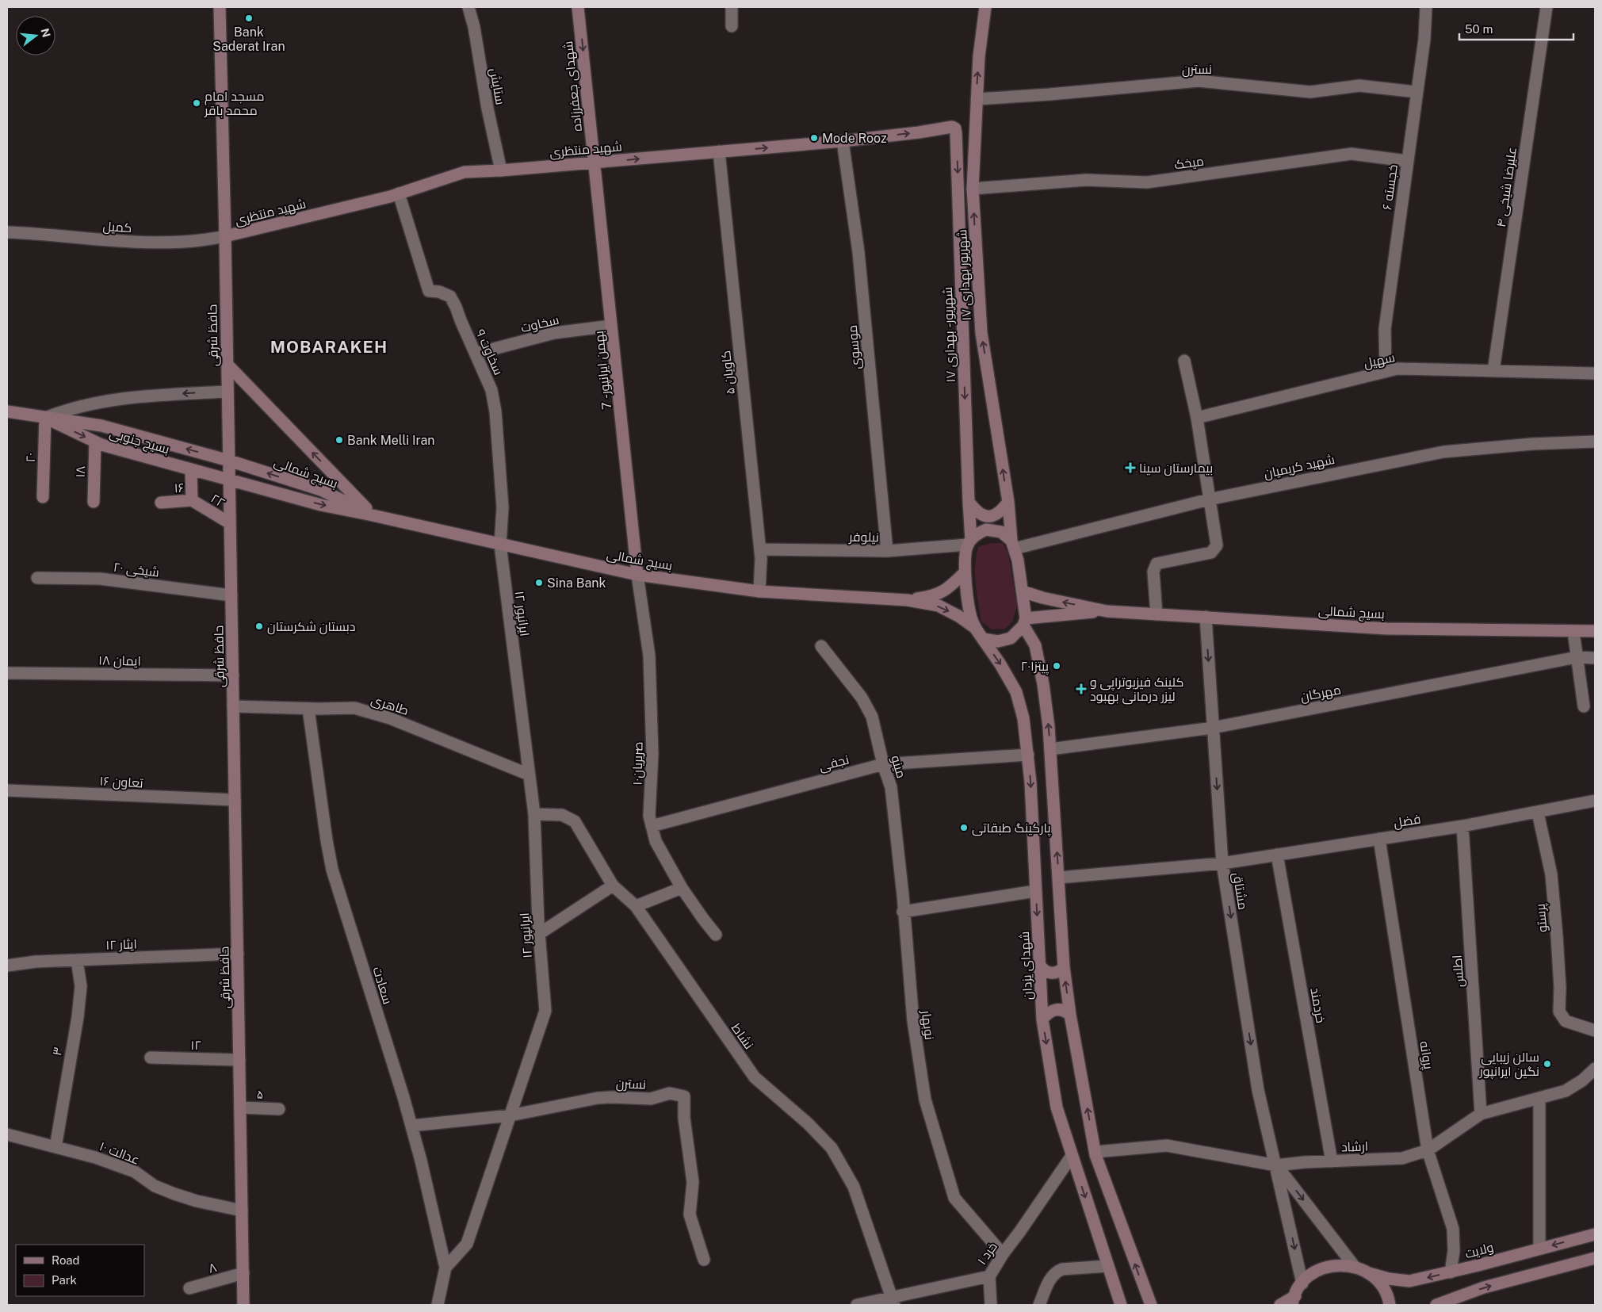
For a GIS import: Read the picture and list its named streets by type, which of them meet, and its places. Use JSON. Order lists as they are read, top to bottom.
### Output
{
  "streets": {
    "main road": [
      "شهدای جعفرزاده",
      "شهید منتظری",
      "۱۷ شهریور بهداری",
      "۱۷ شهریور - بهداری",
      "حافظ شرقی",
      "بهمن ایرانپور - 7",
      "بسیج جنوبی",
      "۲۰",
      "۱۸",
      "بسیج شمالی",
      "۱۶",
      "۲۲",
      "شهدای یزدان",
      "ولایت"
    ],
    "street": [
      "نسترن",
      "ستایش",
      "میخک",
      "خجسته ۶",
      "علیرضا شیخی ۴",
      "کمیل",
      "سخاوت",
      "موسوی",
      "سخاوت ۹",
      "سهیل",
      "کاویان ۵",
      "شهید کریمیان",
      "نیلوفر",
      "شیخی ۲۰",
      "ایرانپور ۱۲",
      "ایمان ۱۸",
      "مهرگان",
      "طاهری",
      "نجفی",
      "صریریان۱۰",
      "مینو",
      "تعاون ۱۶",
      "فضل",
      "مشتاق",
      "پرستو",
      "ایثار ۱۲",
      "اطلس",
      "سعادت",
      "خردمند",
      "نوبهار",
      "نشاط",
      "۱۲",
      "۳",
      "پروانه",
      "۵",
      "ارشاد",
      "عدالت ۱۰",
      "خرد ۱",
      "۸"
    ]
  },
  "crossings": [
    ["نسترن", "خجسته ۶"],
    ["نسترن", "۱۷ شهریور بهداری"],
    ["نسترن", "ایرانپور ۱۲"],
    ["نسترن", "سعادت"],
    ["ستایش", "شهید منتظری"],
    ["شهدای جعفرزاده", "شهید منتظری"],
    ["شهدای جعفرزاده", "بهمن ایرانپور - 7"],
    ["شهید منتظری", "کمیل"],
    ["شهید منتظری", "۱۷ شهریور - بهداری"],
    ["شهید منتظری", "حافظ شرقی"],
    ["شهید منتظری", "موسوی"],
    ["شهید منتظری", "سخاوت ۹"],
    ["شهید منتظری", "بهمن ایرانپور - 7"],
    ["شهید منتظری", "کاویان ۵"],
    ["میخک", "خجسته ۶"],
    ["میخک", "۱۷ شهریور بهداری"],
    ["خجسته ۶", "سهیل"],
    ["علیرضا شیخی ۴", "سهیل"],
    ["کمیل", "حافظ شرقی"],
    ["۱۷ شهریور بهداری", "شهید کریمیان"],
    ["۱۷ شهریور بهداری", "بسیج شمالی"],
    ["سخاوت", "سخاوت ۹"],
    ["سخاوت", "بهمن ایرانپور - 7"],
    ["۱۷ شهریور - بهداری", "بسیج شمالی"],
    ["۱۷ شهریور - بهداری", "نیلوفر"],
    ["۱۷ شهریور - بهداری", "شهدای یزدان"],
    ["حافظ شرقی", "بسیج جنوبی"],
    ["حافظ شرقی", "بسیج شمالی"],
    ["حافظ شرقی", "۲۲"],
    ["حافظ شرقی", "شیخی ۲۰"],
    ["حافظ شرقی", "ایمان ۱۸"],
    ["حافظ شرقی", "طاهری"],
    ["حافظ شرقی", "تعاون ۱۶"],
    ["حافظ شرقی", "ایثار ۱۲"],
    ["حافظ شرقی", "۱۲"],
    ["حافظ شرقی", "۵"],
    ["حافظ شرقی", "عدالت ۱۰"],
    ["حافظ شرقی", "۸"],
    ["موسوی", "نیلوفر"],
    ["سخاوت ۹", "بسیج شمالی"],
    ["سخاوت ۹", "ایرانپور ۱۲"],
    ["بهمن ایرانپور - 7", "بسیج شمالی"],
    ["بهمن ایرانپور - 7", "صریریان۱۰"],
    ["کاویان ۵", "بسیج شمالی"],
    ["کاویان ۵", "نیلوفر"],
    ["بسیج جنوبی", "۲۰"],
    ["بسیج جنوبی", "۱۸"],
    ["بسیج جنوبی", "بسیج شمالی"],
    ["بسیج جنوبی", "۱۶"],
    ["بسیج شمالی", "ایرانپور ۱۲"],
    ["بسیج شمالی", "صریریان۱۰"],
    ["بسیج شمالی", "مشتاق"],
    ["بسیج شمالی", "شهدای یزدان"],
    ["۱۶", "۲۲"],
    ["ایرانپور ۱۲", "طاهری"],
    ["ایرانپور ۱۲", "سعادت"],
    ["ایرانپور ۱۲", "نشاط"],
    ["مهرگان", "مشتاق"],
    ["طاهری", "سعادت"],
    ["نجفی", "صریریان۱۰"],
    ["نجفی", "مینو"],
    ["نجفی", "شهدای یزدان"],
    ["مینو", "نوبهار"],
    ["فضل", "مشتاق"],
    ["فضل", "پرستو"],
    ["فضل", "اطلس"],
    ["فضل", "خردمند"],
    ["فضل", "پروانه"],
    ["مشتاق", "ارشاد"],
    ["مشتاق", "ولایت"],
    ["ایثار ۱۲", "۳"],
    ["شهدای یزدان", "خرد ۱"],
    ["اطلس", "ارشاد"],
    ["خردمند", "ارشاد"],
    ["نوبهار", "خرد ۱"],
    ["نشاط", "خرد ۱"],
    ["۳", "عدالت ۱۰"],
    ["پروانه", "ارشاد"],
    ["پروانه", "ولایت"]
  ],
  "one_way": [
    "شهدای جعفرزاده",
    "شهید منتظری",
    "۱۷ شهریور بهداری",
    "۱۷ شهریور - بهداری",
    "مشتاق"
  ],
  "districts": ["MOBARAKEH"],
  "places": {
    "other": [
      "Bank Saderat Iran",
      "مسجد امام محمد باقر",
      "Mode Rooz",
      "Bank Melli Iran",
      "Sina Bank",
      "دبستان شکرستان",
      "پیتزا۲۰",
      "پارکینگ طبقاتی",
      "سالن زیبایی نگین ایرانپور"
    ],
    "health": ["بیمارستان سینا", "کلینک فیزیوتراپی و لیزر درمانی بهبود"]
  },
  "legend": ["Road", "Park"],
  "scale_bar": "50 m",
  "north": "right"
}
